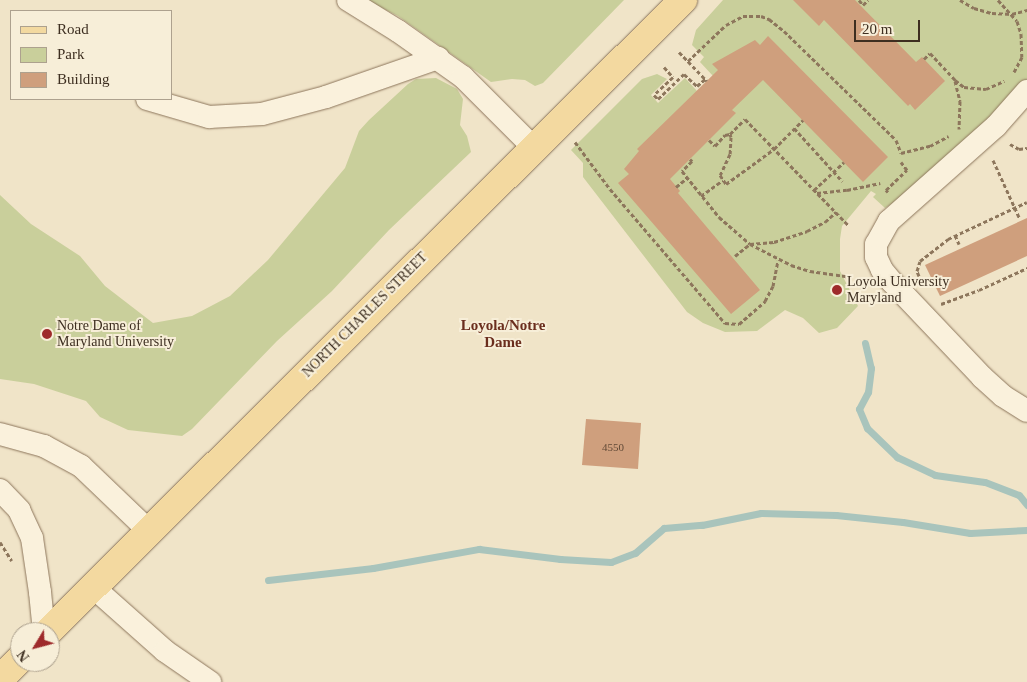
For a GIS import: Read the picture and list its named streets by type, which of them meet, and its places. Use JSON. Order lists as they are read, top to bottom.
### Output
{
  "streets": {
    "main road": ["NORTH CHARLES STREET"]
  },
  "districts": ["Loyola/Notre Dame"],
  "places": ["Loyola University Maryland", "Notre Dame of Maryland University"],
  "house_numbers": ["4550"],
  "legend": ["Road", "Park", "Building"],
  "scale_bar": "20 m",
  "north": "bottom left"
}
